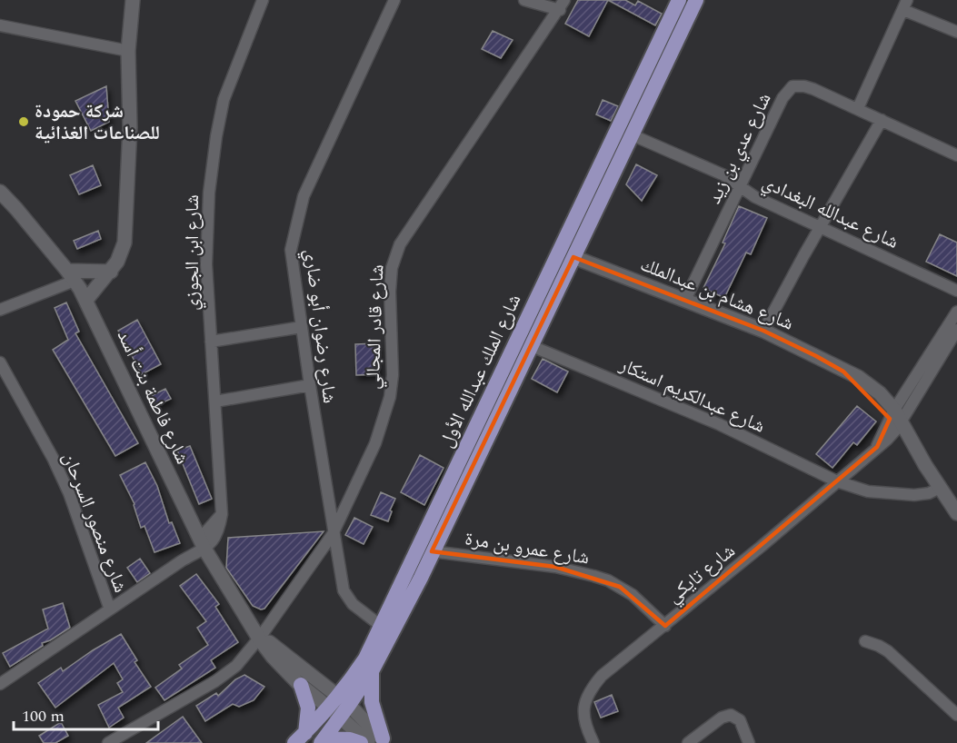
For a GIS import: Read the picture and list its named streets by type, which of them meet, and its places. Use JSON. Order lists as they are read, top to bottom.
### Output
{
  "streets": {
    "main road": ["شارع الملك عبدالله الأول"],
    "street": [
      "شارع عدي بن زيد",
      "شارع عبدالله البغدادي",
      "شارع ابن الجوزي",
      "شارع هشام بن عبدالملك",
      "شارع رضوان أبو ضاري",
      "شارع قادر المجالي",
      "شارع عبدالكريم استكار",
      "شارع فاطمة بنت أسد",
      "شارع منصور السرحان",
      "شارع عمرو بن مرة",
      "شارع تايكي"
    ]
  },
  "crossings": [
    ["شارع عدي بن زيد", "شارع عبدالله البغدادي"],
    ["شارع عدي بن زيد", "شارع هشام بن عبدالملك"],
    ["شارع عبدالله البغدادي", "شارع الملك عبدالله الأول"],
    ["شارع ابن الجوزي", "شارع فاطمة بنت أسد"],
    ["شارع ابن الجوزي", "شارع منصور السرحان"],
    ["شارع هشام بن عبدالملك", "شارع الملك عبدالله الأول"],
    ["شارع هشام بن عبدالملك", "شارع عبدالكريم استكار"],
    ["شارع هشام بن عبدالملك", "شارع تايكي"],
    ["شارع رضوان أبو ضاري", "شارع قادر المجالي"],
    ["شارع رضوان أبو ضاري", "شارع الملك عبدالله الأول"],
    ["شارع قادر المجالي", "شارع فاطمة بنت أسد"],
    ["شارع الملك عبدالله الأول", "شارع عبدالكريم استكار"],
    ["شارع الملك عبدالله الأول", "شارع فاطمة بنت أسد"],
    ["شارع الملك عبدالله الأول", "شارع عمرو بن مرة"],
    ["شارع عبدالكريم استكار", "شارع تايكي"],
    ["شارع عمرو بن مرة", "شارع تايكي"]
  ],
  "places": ["شركة حمودة للصناعات الغذائية"],
  "scale_bar": "100 m"
}
